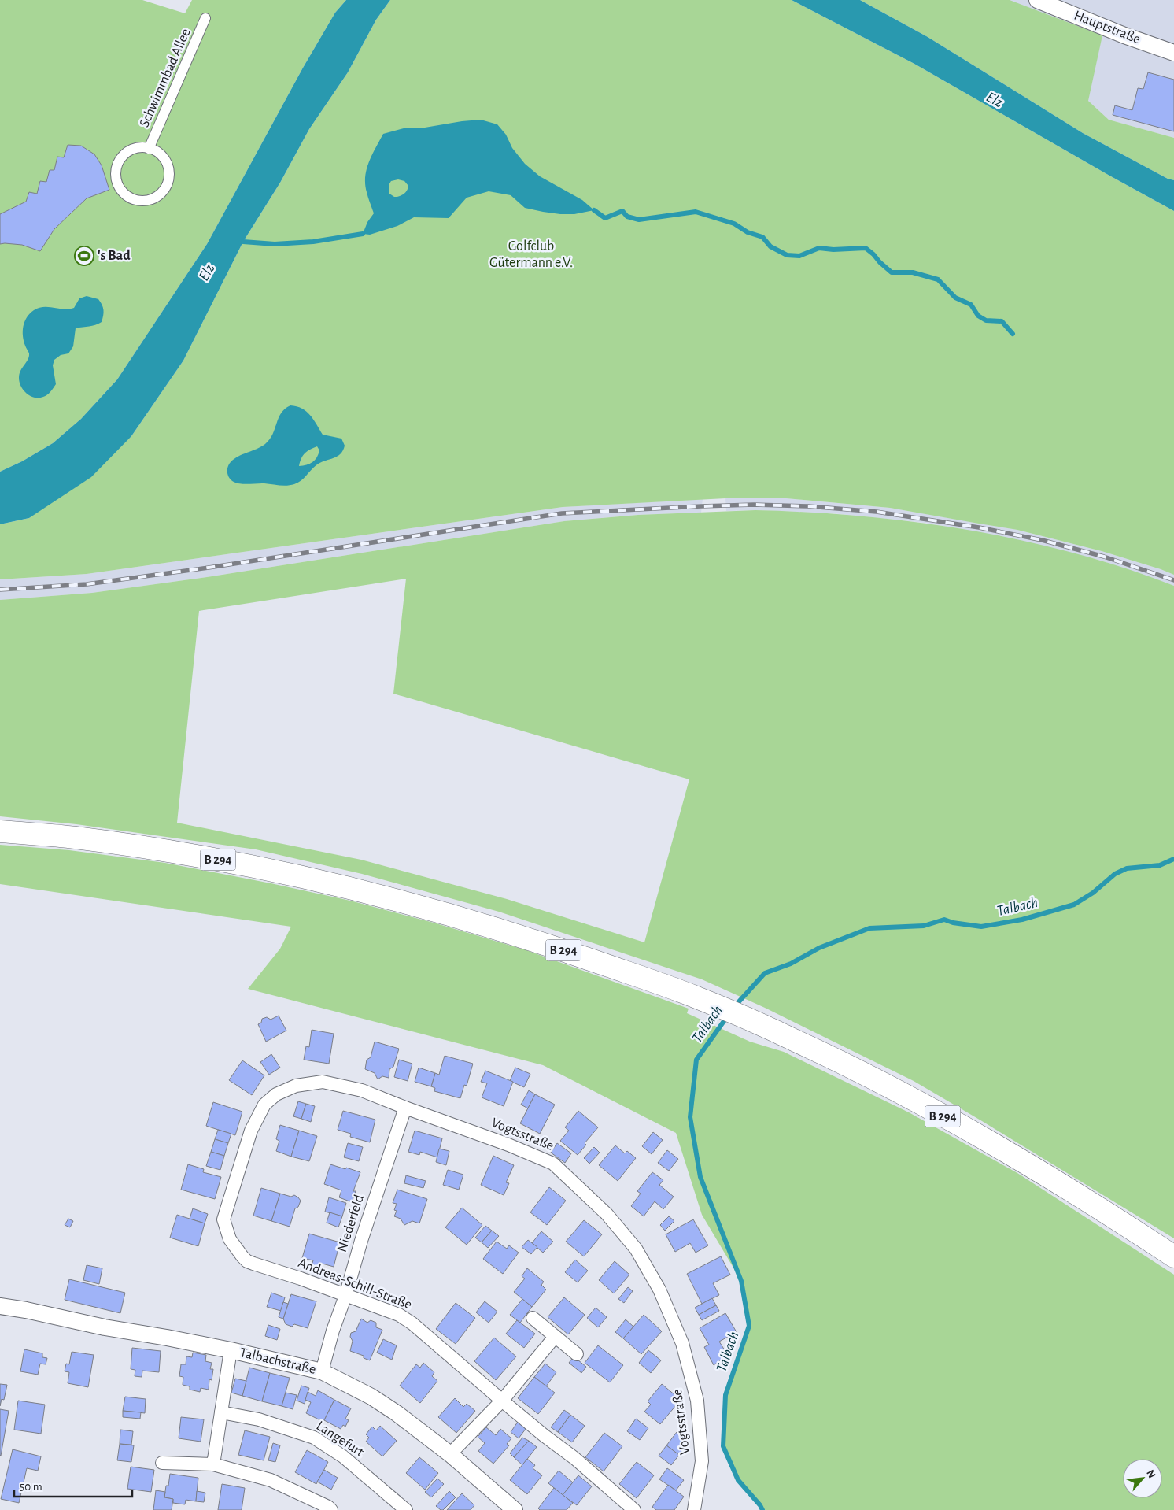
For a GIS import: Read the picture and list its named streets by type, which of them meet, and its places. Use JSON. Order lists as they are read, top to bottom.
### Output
{
  "streets": {
    "highway": ["B 294"],
    "street": [
      "Hauptstraße",
      "Schwimmbad Allee",
      "Vogtsstraße",
      "Niederfeld",
      "Andreas-Schill-Straße",
      "Talbachstraße",
      "Langefurt"
    ]
  },
  "crossings": [
    ["Vogtsstraße", "Niederfeld"],
    ["Vogtsstraße", "Andreas-Schill-Straße"],
    ["Niederfeld", "Andreas-Schill-Straße"],
    ["Niederfeld", "Talbachstraße"]
  ],
  "water": ["Elz", "Talbach"],
  "parks": ["Golfclub Gütermann e.V."],
  "places": {
    "sports": ["'s Bad"]
  },
  "scale_bar": "50 m",
  "north": "top right"
}
